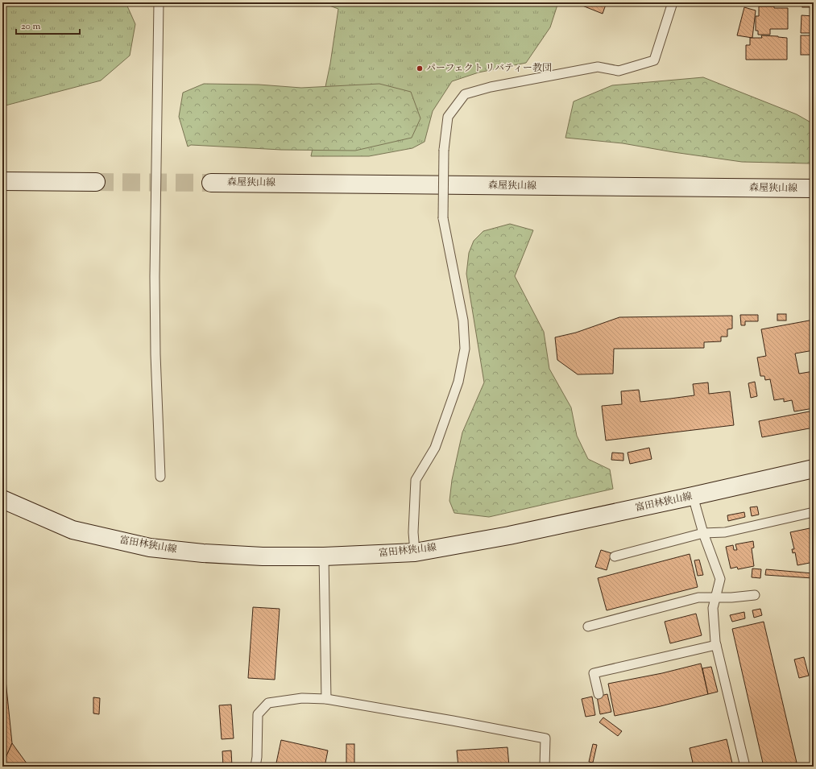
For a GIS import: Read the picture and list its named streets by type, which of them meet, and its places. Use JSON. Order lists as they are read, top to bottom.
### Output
{
  "streets": {
    "main road": ["森屋狭山線", "富田林狭山線"]
  },
  "places": ["パーフェクト リバティー教団"],
  "scale_bar": "20 m"
}
